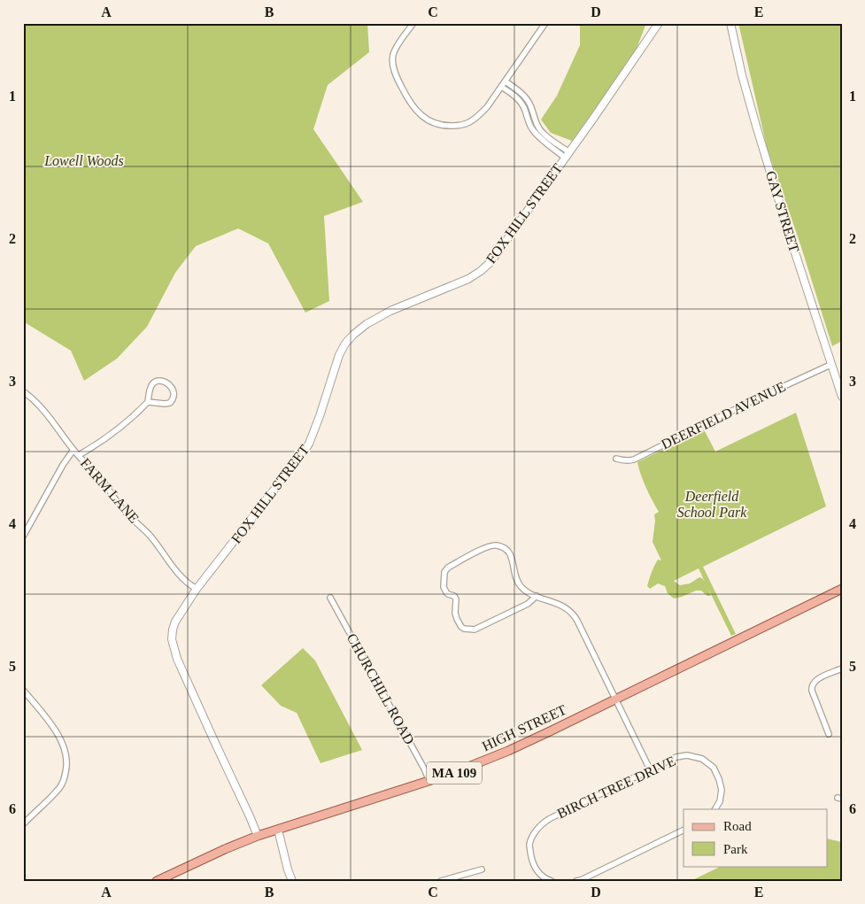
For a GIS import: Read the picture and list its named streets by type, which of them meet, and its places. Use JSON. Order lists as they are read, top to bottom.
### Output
{
  "streets": {
    "main road": ["HIGH STREET", "MA 109"],
    "street": [
      "GAY STREET",
      "FOX HILL STREET",
      "DEERFIELD AVENUE",
      "FARM LANE",
      "CHURCHILL ROAD",
      "BIRCH TREE DRIVE"
    ]
  },
  "crossings": [
    ["GAY STREET", "DEERFIELD AVENUE"],
    ["FOX HILL STREET", "FARM LANE"],
    ["FOX HILL STREET", "HIGH STREET"],
    ["CHURCHILL ROAD", "HIGH STREET"]
  ],
  "parks": ["Lowell Woods", "Deerfield School Park"],
  "legend": ["Road", "Park"],
  "grid": {
    "columns": [
      "A",
      "B",
      "C",
      "D",
      "E"
    ],
    "rows": [
      "1",
      "2",
      "3",
      "4",
      "5",
      "6"
    ]
  }
}
